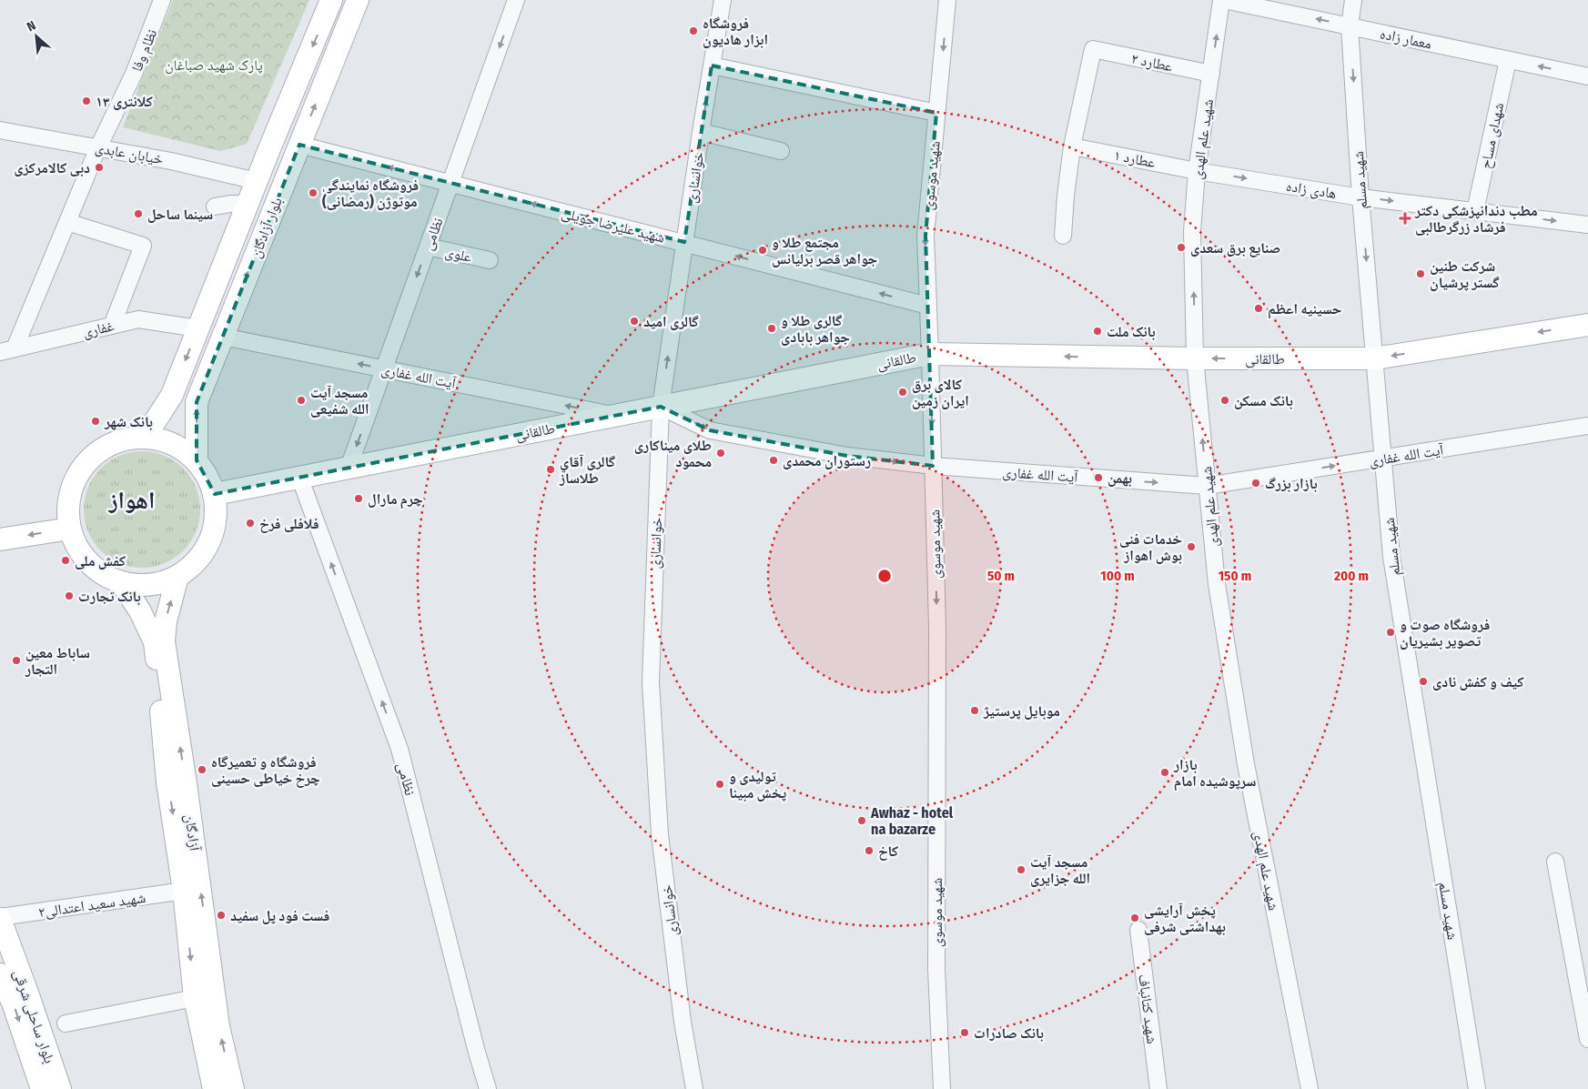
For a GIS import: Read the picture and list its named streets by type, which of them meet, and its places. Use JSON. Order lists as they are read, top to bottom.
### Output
{
  "streets": {
    "main road": [
      "بلوار آزادگان",
      "طالقانی",
      "آزادگان",
      "بلوار ساحلی شرقی"
    ],
    "street": [
      "معمار زاده",
      "نظام وفا",
      "عطارد ۲",
      "شهدای مساح",
      "شهید علم الهدی",
      "خیابان عابدی",
      "عطارد ۱",
      "شهید موسوی",
      "خوانساری",
      "شهید مسلم",
      "هادی زاده",
      "شهید علیرضا جویلی",
      "نظامی",
      "علوی",
      "غفاری",
      "آیت الله غفاری",
      "شهید سعید اعتدالی۲",
      "شهید کتانباف"
    ]
  },
  "crossings": [
    ["معمار زاده", "شهدای مساح"],
    ["معمار زاده", "شهید علم الهدی"],
    ["معمار زاده", "شهید مسلم"],
    ["نظام وفا", "خیابان عابدی"],
    ["نظام وفا", "غفاری"],
    ["عطارد ۲", "شهید علم الهدی"],
    ["عطارد ۲", "عطارد ۱"],
    ["شهدای مساح", "هادی زاده"],
    ["شهید علم الهدی", "عطارد ۱"],
    ["شهید علم الهدی", "هادی زاده"],
    ["شهید علم الهدی", "طالقانی"],
    ["شهید علم الهدی", "آیت الله غفاری"],
    ["خیابان عابدی", "بلوار آزادگان"],
    ["عطارد ۱", "هادی زاده"],
    ["شهید موسوی", "شهید علیرضا جویلی"],
    ["شهید موسوی", "طالقانی"],
    ["شهید موسوی", "آیت الله غفاری"],
    ["خوانساری", "شهید علیرضا جویلی"],
    ["خوانساری", "طالقانی"],
    ["خوانساری", "آیت الله غفاری"],
    ["شهید مسلم", "هادی زاده"],
    ["شهید مسلم", "طالقانی"],
    ["شهید مسلم", "آیت الله غفاری"],
    ["شهید علیرضا جویلی", "بلوار آزادگان"],
    ["شهید علیرضا جویلی", "نظامی"],
    ["بلوار آزادگان", "غفاری"],
    ["بلوار آزادگان", "طالقانی"],
    ["بلوار آزادگان", "آیت الله غفاری"],
    ["بلوار آزادگان", "آزادگان"],
    ["نظامی", "علوی"],
    ["نظامی", "طالقانی"],
    ["نظامی", "آیت الله غفاری"],
    ["طالقانی", "آیت الله غفاری"],
    ["طالقانی", "آزادگان"],
    ["آزادگان", "شهید سعید اعتدالی۲"],
    ["شهید سعید اعتدالی۲", "بلوار ساحلی شرقی"]
  ],
  "one_way": [
    "معمار زاده",
    "شهید علم الهدی",
    "شهید موسوی",
    "هادی زاده",
    "شهید علیرضا جویلی",
    "طالقانی"
  ],
  "districts": ["اهواز"],
  "parks": ["پارک شهید صباغان"],
  "places": {
    "other": [
      "فروشگاه ابزار هادیون",
      "کلانتری ۱۳",
      "دبی کالامرکزی",
      "فروشگاه نمایندگی موتوژن (رمضانی)",
      "سینما ساحل",
      "صنایع برق سعدی",
      "مجتمع طلا و جواهر قصر برليانس",
      "شرکت طنین گستر پرشیان",
      "حسینیه اعظم",
      "گالری امید",
      "گالری طلا و جواهر بابادی",
      "بانک ملت",
      "کالای برق ایران زمین",
      "مسجد آیت الله شفیعی",
      "بانک مسکن",
      "بانک شهر",
      "طلای میناکاری محمود",
      "رستوران محمدی",
      "گالري آقاي طلاساز",
      "بهمن",
      "بازار بزرگ",
      "چرم مارال",
      "فلافلی فرخ",
      "خدمات فنی بوش اهواز",
      "کفش ملی",
      "بانک تجارت",
      "فروشگاه صوت و تصویر بشیریان",
      "ساباط معین التجار",
      "کیف و کفش نادی",
      "موبایل پرستیژ",
      "فروشگاه و تعمیرگاه چرخ خیاطی حسینی",
      "بازار سرپوشیده امام",
      "تولیدی و پخش مبینا",
      "Awhaz - hotel na bazarze",
      "کاخ",
      "مسجد آیت الله جزایری",
      "فست فود پل سفید",
      "پخش آرایشی بهداشتی شرفی",
      "بانک صادرات"
    ],
    "health": ["مطب دندانپزشکی دکتر فرشاد زرگرطالبی"]
  },
  "north": "top left",
  "rings": [
    "50 m",
    "100 m",
    "150 m",
    "200 m"
  ]
}
